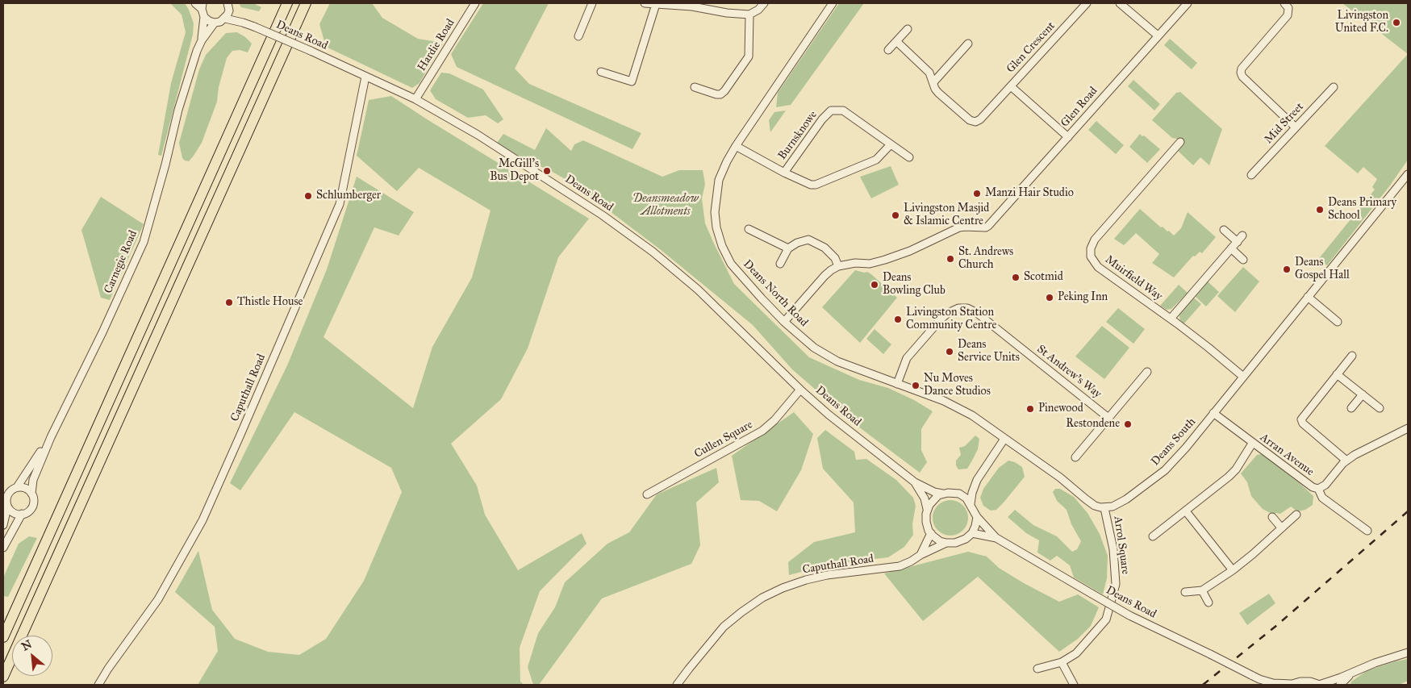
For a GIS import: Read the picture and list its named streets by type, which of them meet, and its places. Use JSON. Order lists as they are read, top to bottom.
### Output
{
  "streets": {
    "street": [
      "Deans Road",
      "Hardie Road",
      "Glen Crescent",
      "Glen Road",
      "Mid Street",
      "Burnsknowe",
      "Carnegie Road",
      "Muirfield Way",
      "Deans North Road",
      "St Andrew's Way",
      "Caputhall Road",
      "Cullen Square",
      "Deans South",
      "Arran Avenue",
      "Arrol Square"
    ]
  },
  "crossings": [
    ["Deans Road", "Hardie Road"],
    ["Deans Road", "Caputhall Road"],
    ["Deans Road", "Cullen Square"],
    ["Glen Crescent", "Glen Road"],
    ["Burnsknowe", "Deans North Road"],
    ["Muirfield Way", "Deans South"],
    ["Deans North Road", "St Andrew's Way"],
    ["Deans South", "Arran Avenue"],
    ["Deans South", "Arrol Square"]
  ],
  "parks": ["Deansmeadow Allotments"],
  "places": [
    "Livingston United F.C.",
    "McGill's Bus Depot",
    "Manzi Hair Studio",
    "Schlumberger",
    "Deans Primary School",
    "Livingston Masjid & Islamic Centre",
    "St. Andrews Church",
    "Deans Gospel Hall",
    "Scotmid",
    "Deans Bowling Club",
    "Peking Inn",
    "Thistle House",
    "Livingston Station Community Centre",
    "Deans Service Units",
    "Nu Moves Dance Studios",
    "Pinewood",
    "Restondene"
  ],
  "north": "top left"
}
